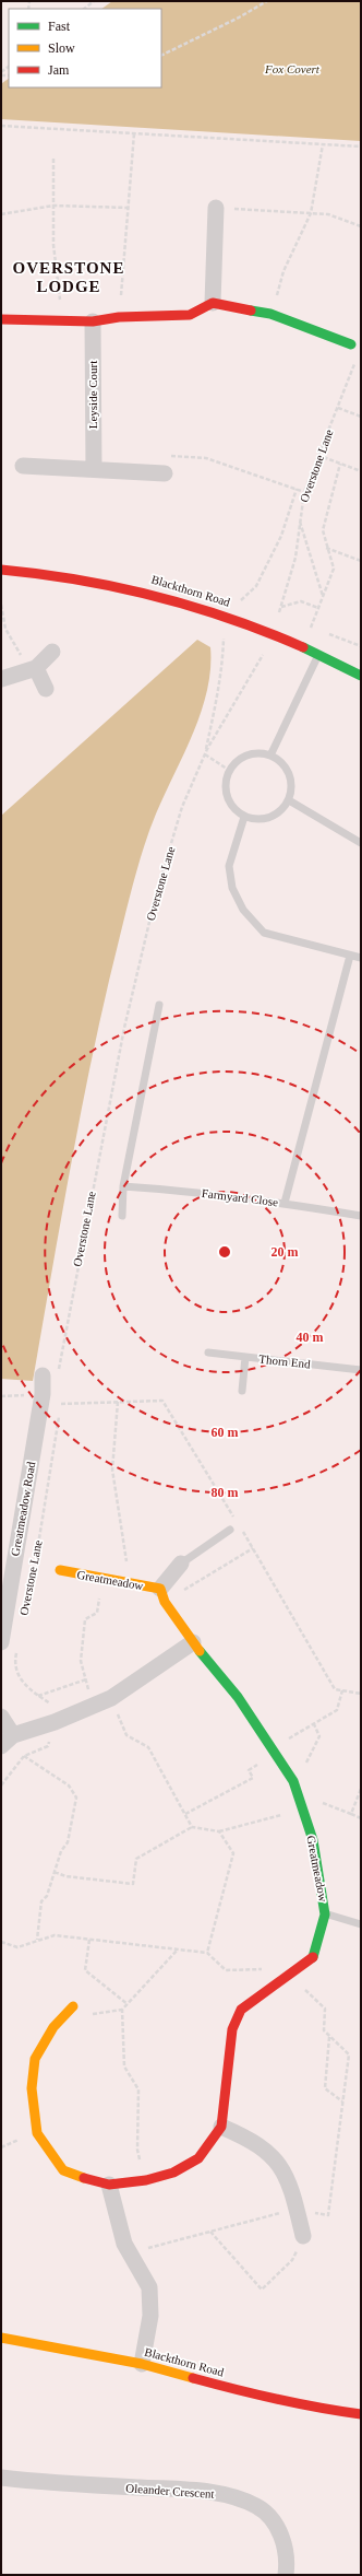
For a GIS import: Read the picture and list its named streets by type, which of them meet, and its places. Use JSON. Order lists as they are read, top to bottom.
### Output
{
  "streets": {
    "street": [
      "Leyside Court",
      "Blackthorn Road",
      "Greatmeadow Road",
      "Greatmeadow",
      "Oleander Crescent"
    ],
    "lane": ["Farmyard Close", "Thorn End"],
    "path": ["Overstone Lane"]
  },
  "crossings": [
    ["Overstone Lane", "Greatmeadow Road"]
  ],
  "districts": ["OVERSTONE LODGE"],
  "parks": ["Fox Covert"],
  "legend": ["Fast", "Slow", "Jam"],
  "rings": [
    "20 m",
    "40 m",
    "60 m",
    "80 m"
  ]
}
